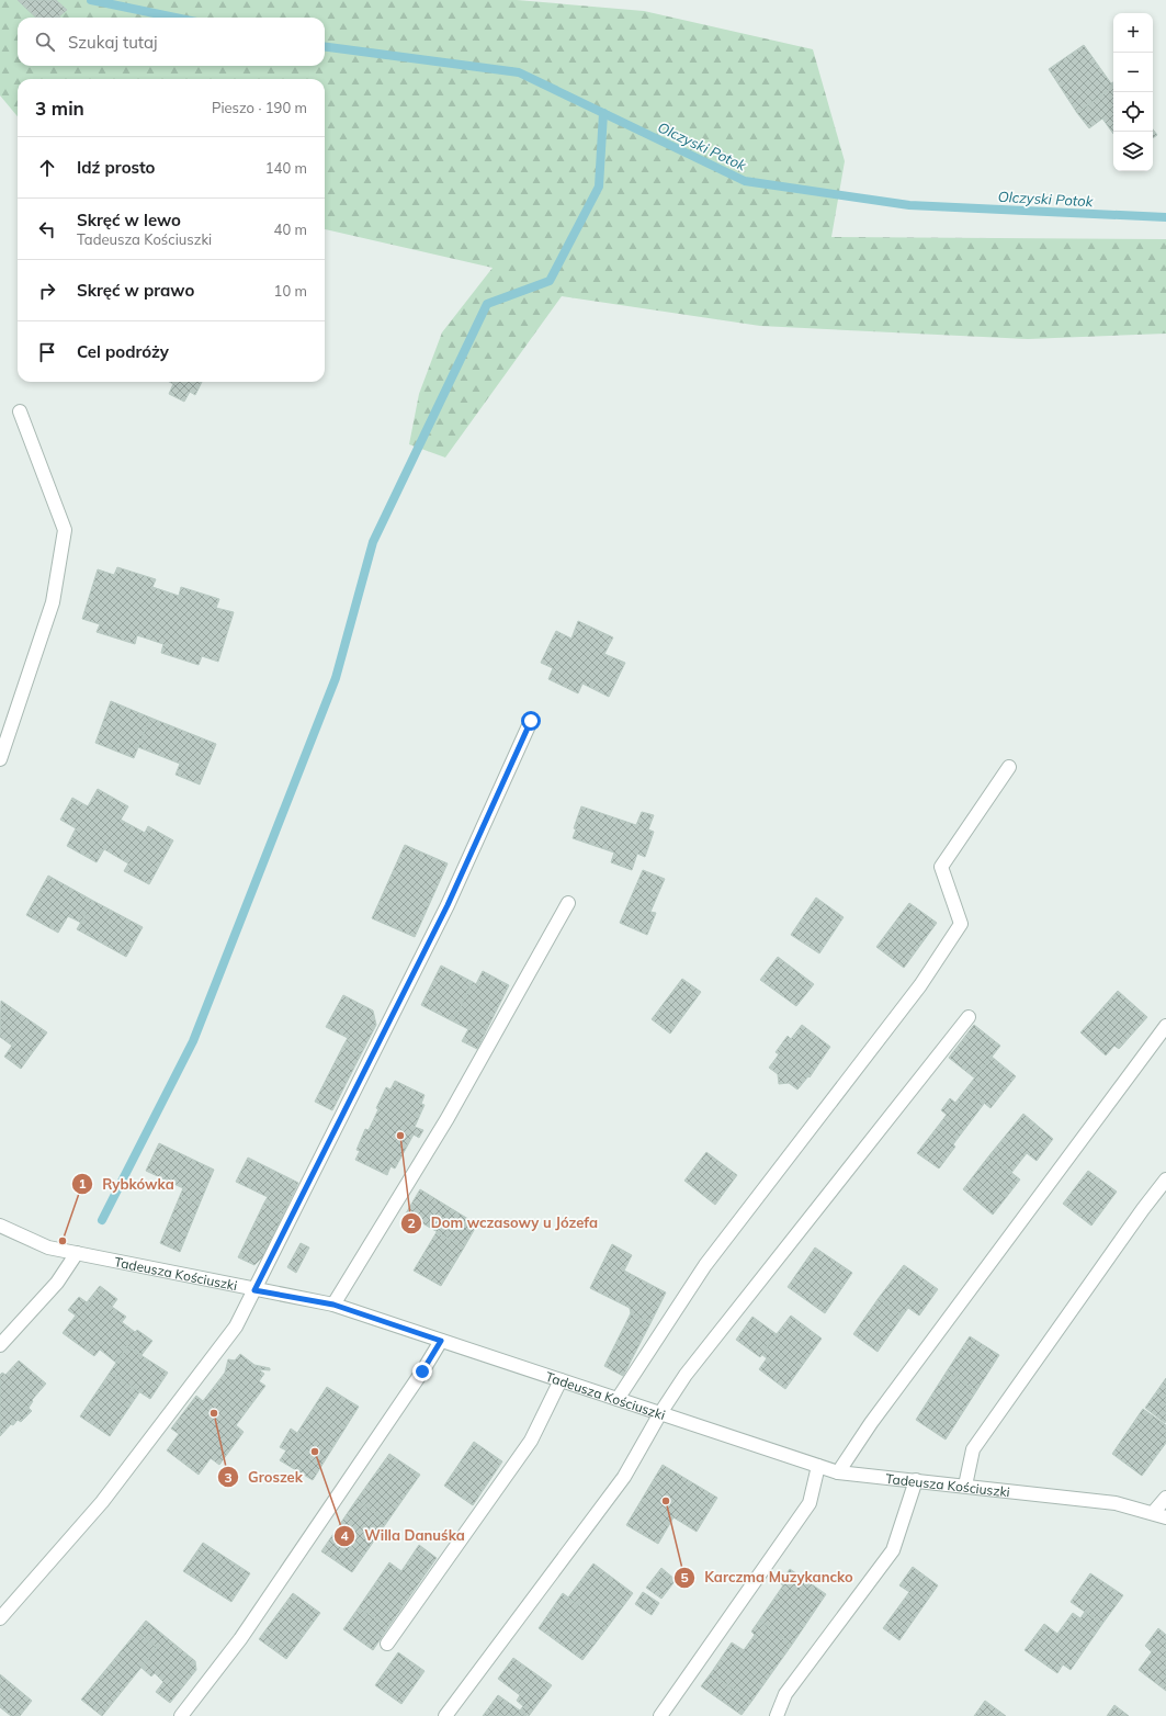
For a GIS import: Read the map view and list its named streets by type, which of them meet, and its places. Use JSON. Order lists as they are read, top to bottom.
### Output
{
  "streets": {
    "street": ["Tadeusza Kościuszki"]
  },
  "water": ["Olczyski Potok"],
  "places": [
    "Dom wczasowy u Józefa",
    "Rybkówka",
    "Groszek",
    "Willa Danuśka",
    "Karczma Muzykancko"
  ],
  "page": {
    "map_buttons": ["+", "−"],
    "search": "Szukaj tutaj",
    "heading": ["3 min", "Pieszo · 190 m"],
    "list": [
      ["Idź prosto", "140 m"],
      ["Skręć w lewo", "Tadeusza Kościuszki", "40 m"],
      ["Skręć w prawo", "10 m"],
      "Cel podróży"
    ]
  }
}
